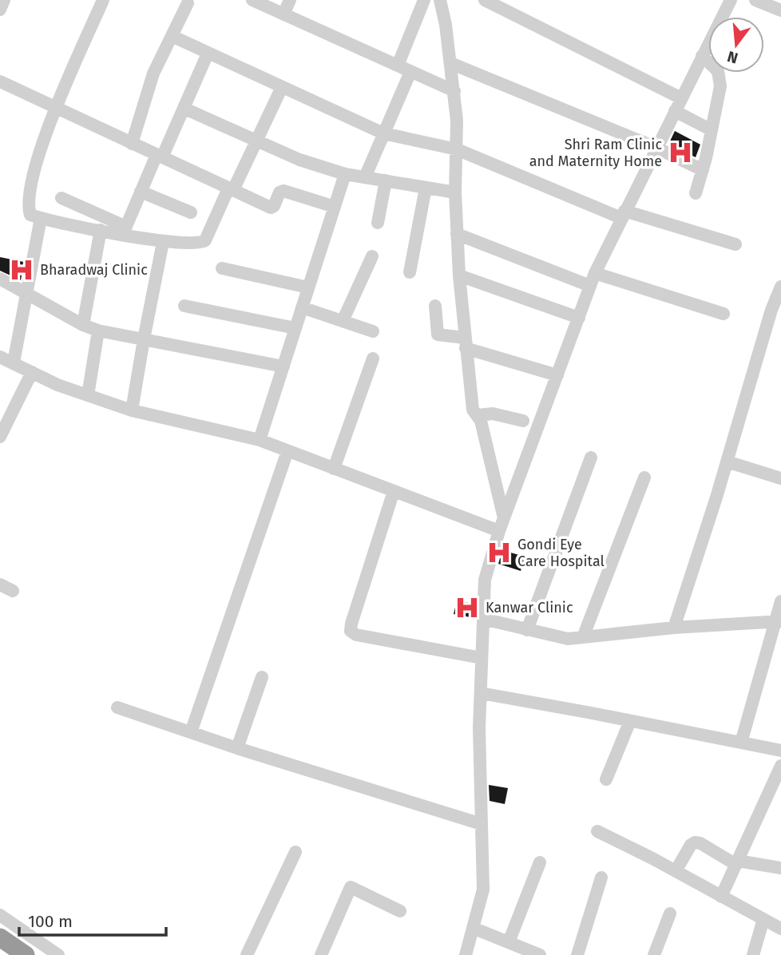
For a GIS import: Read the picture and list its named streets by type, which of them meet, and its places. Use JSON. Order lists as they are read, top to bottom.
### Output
{
  "places": {
    "hospital": [
      "Shri Ram Clinic and Maternity Home",
      "Bharadwaj Clinic",
      "Gondi Eye Care Hospital",
      "Kanwar Clinic"
    ]
  },
  "scale_bar": "100 m",
  "north": "bottom"
}
